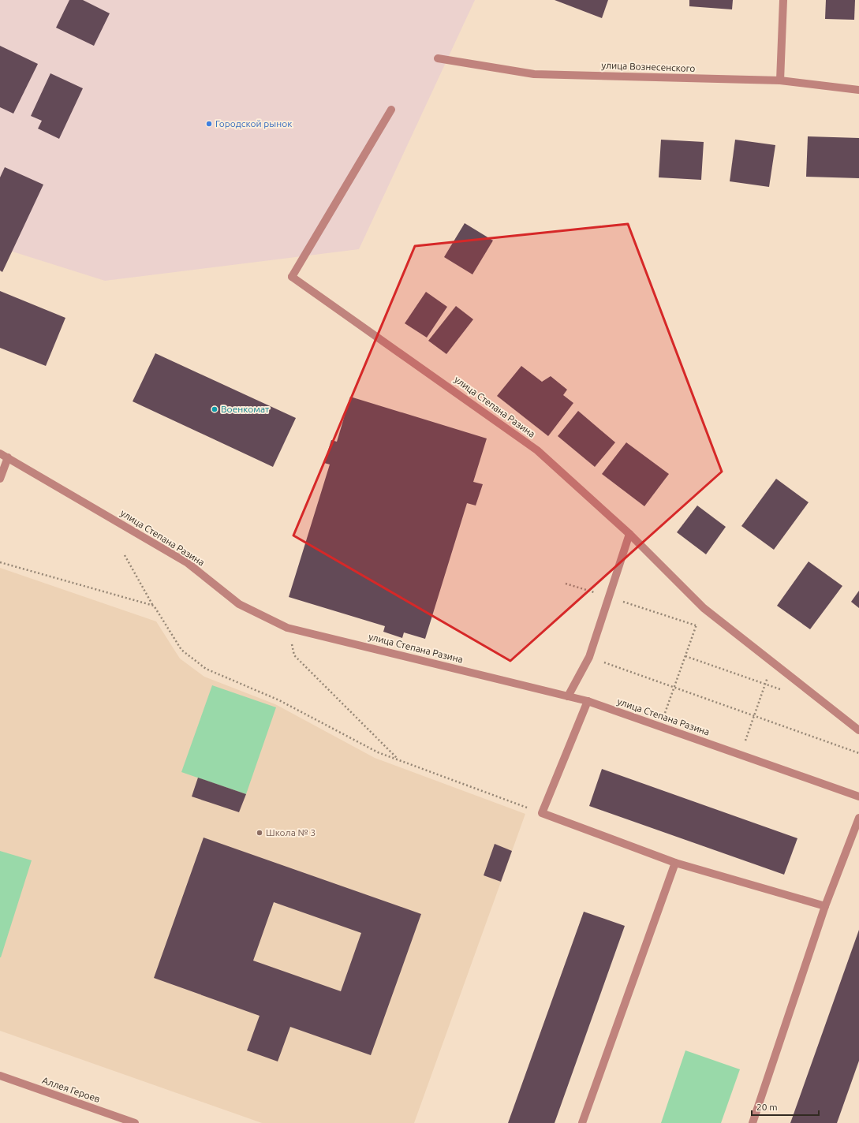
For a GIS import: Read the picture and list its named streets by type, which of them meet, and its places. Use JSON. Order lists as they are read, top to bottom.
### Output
{
  "streets": {
    "street": ["улица Вознесенского", "улица Степана Разина", "Аллея Героев"]
  },
  "places": ["Городской рынок", "Военкомат", "Школа № 3"],
  "scale_bar": "20 m"
}
